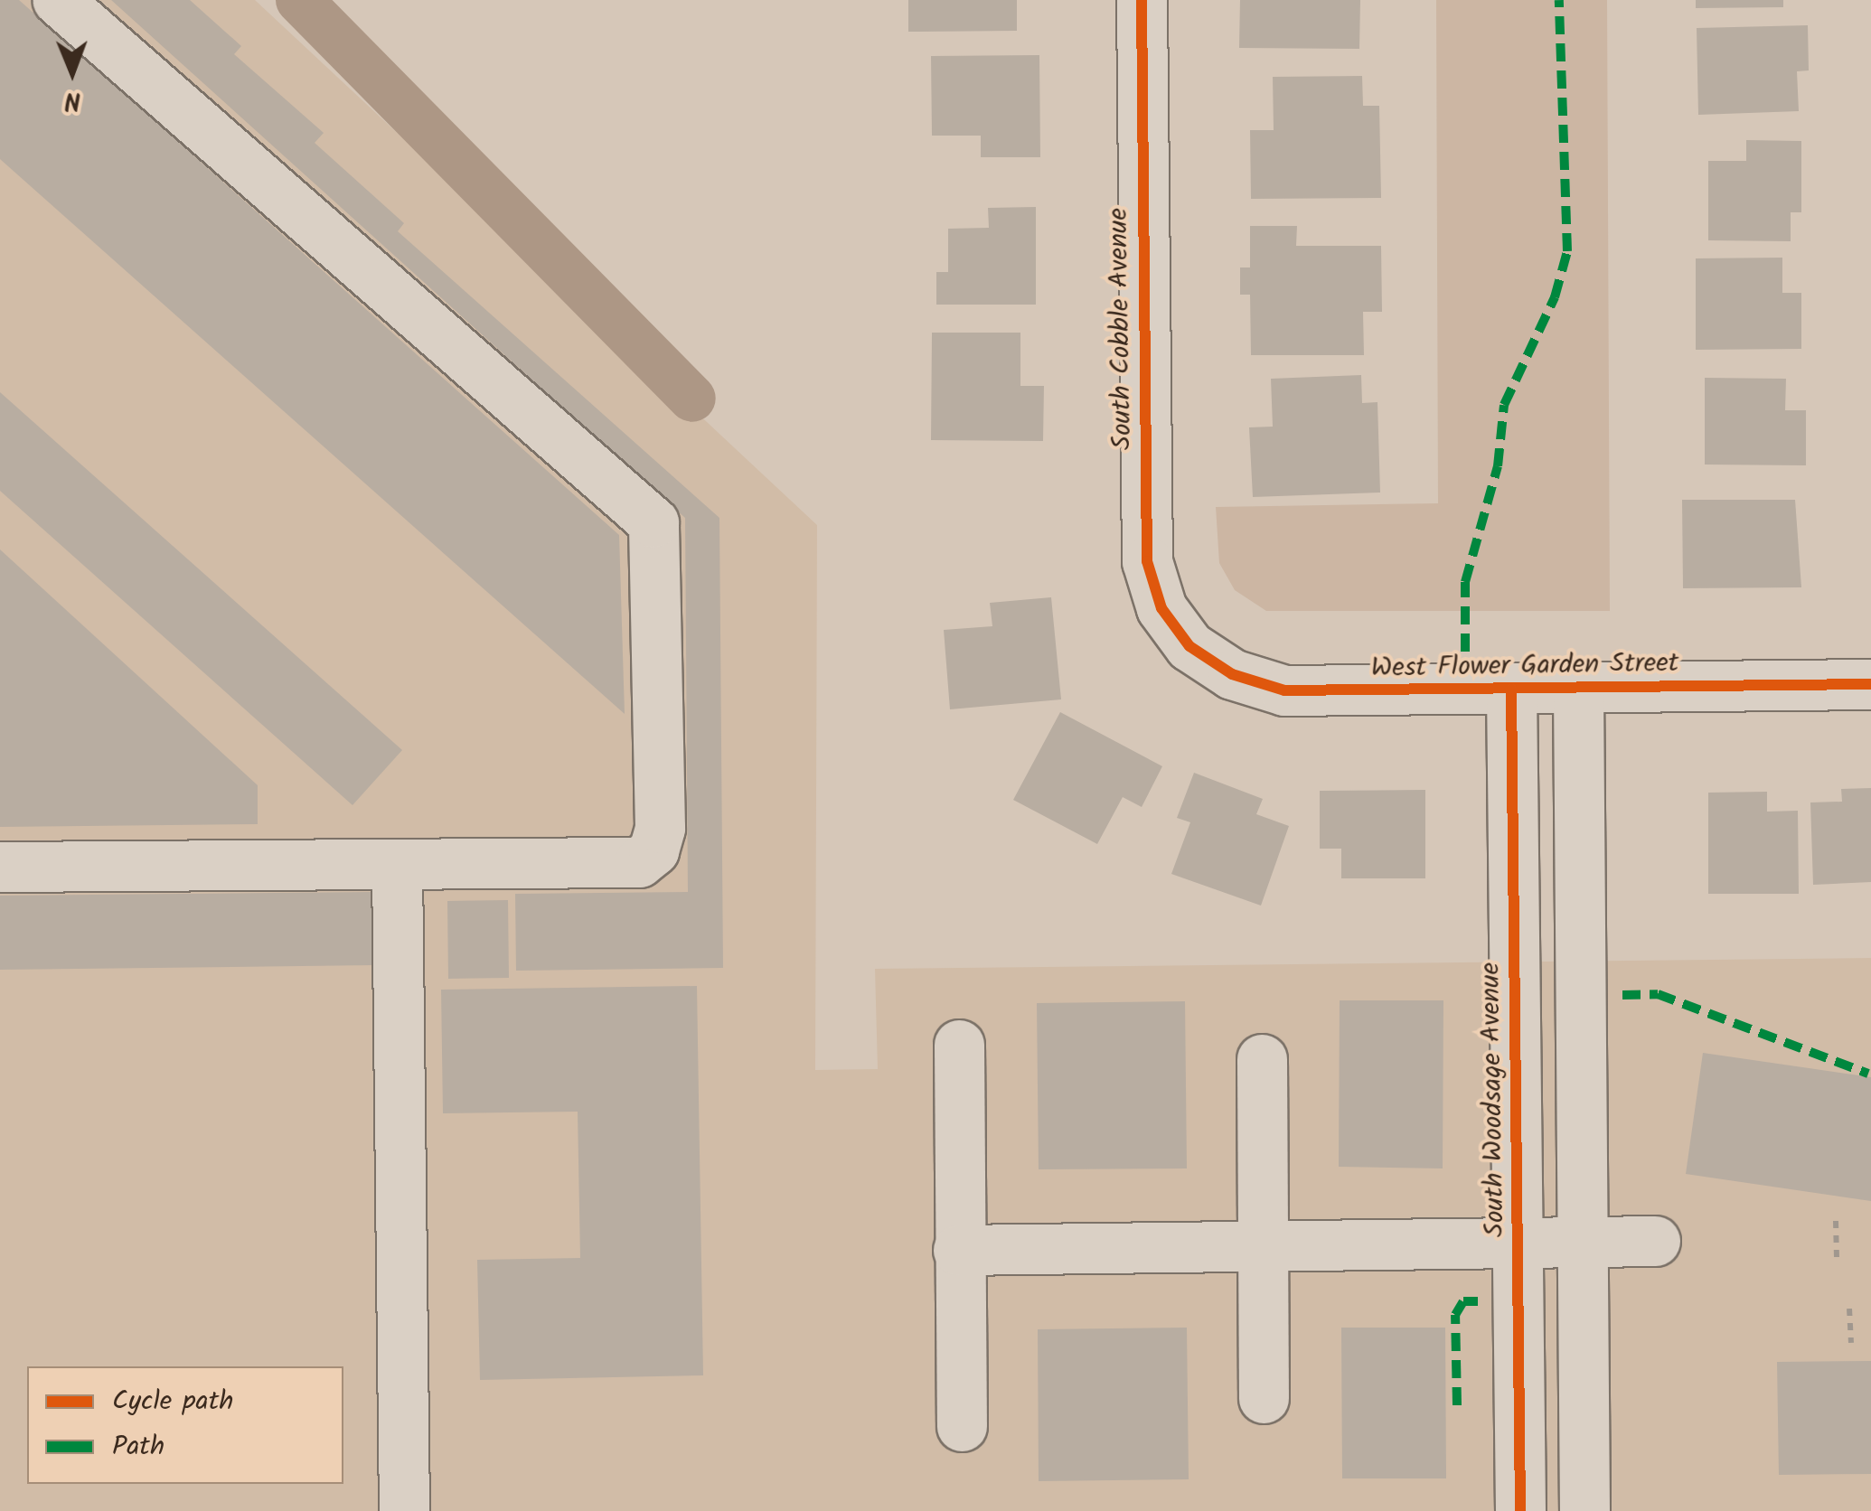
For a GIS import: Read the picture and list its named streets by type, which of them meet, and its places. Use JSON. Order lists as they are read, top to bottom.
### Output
{
  "streets": {
    "street": ["South Cobble Avenue", "West Flower Garden Street", "South Woodsage Avenue"]
  },
  "crossings": [
    ["South Cobble Avenue", "West Flower Garden Street"],
    ["West Flower Garden Street", "South Woodsage Avenue"]
  ],
  "legend": ["Cycle path", "Path"],
  "north": "bottom"
}
